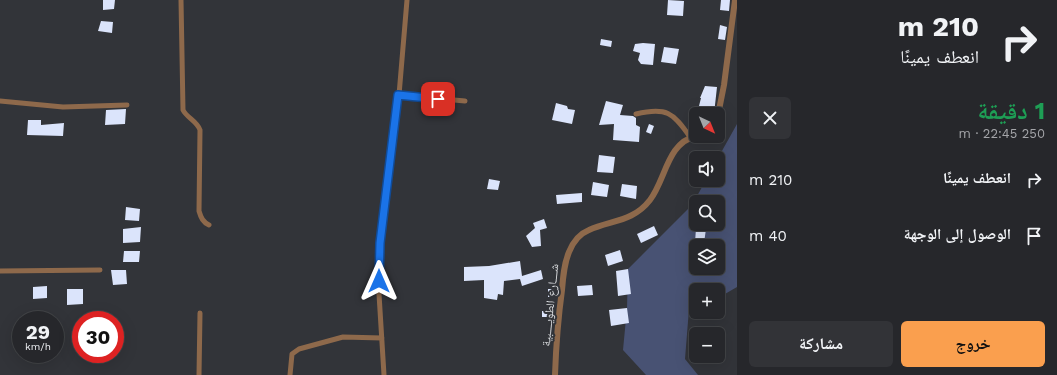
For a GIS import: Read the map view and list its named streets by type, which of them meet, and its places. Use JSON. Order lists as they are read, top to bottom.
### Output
{
  "streets": {
    "street": ["شــــارع الطويــــبية"]
  },
  "north": "bottom right",
  "page": {
    "turn": ["210 m", "انعطف يمينًا"],
    "heading": ["1 دقيقة", "250 m · 22:45"],
    "map_buttons": ["+", "−"],
    "list": [
      {
        "name": "انعطف يمينًا",
        "value": "210 m"
      },
      {
        "name": "الوصول إلى الوجهة",
        "value": "40 m"
      }
    ],
    "speed": "29 km/h",
    "limit": "30",
    "buttons": ["خروج", "مشاركة"]
  }
}
